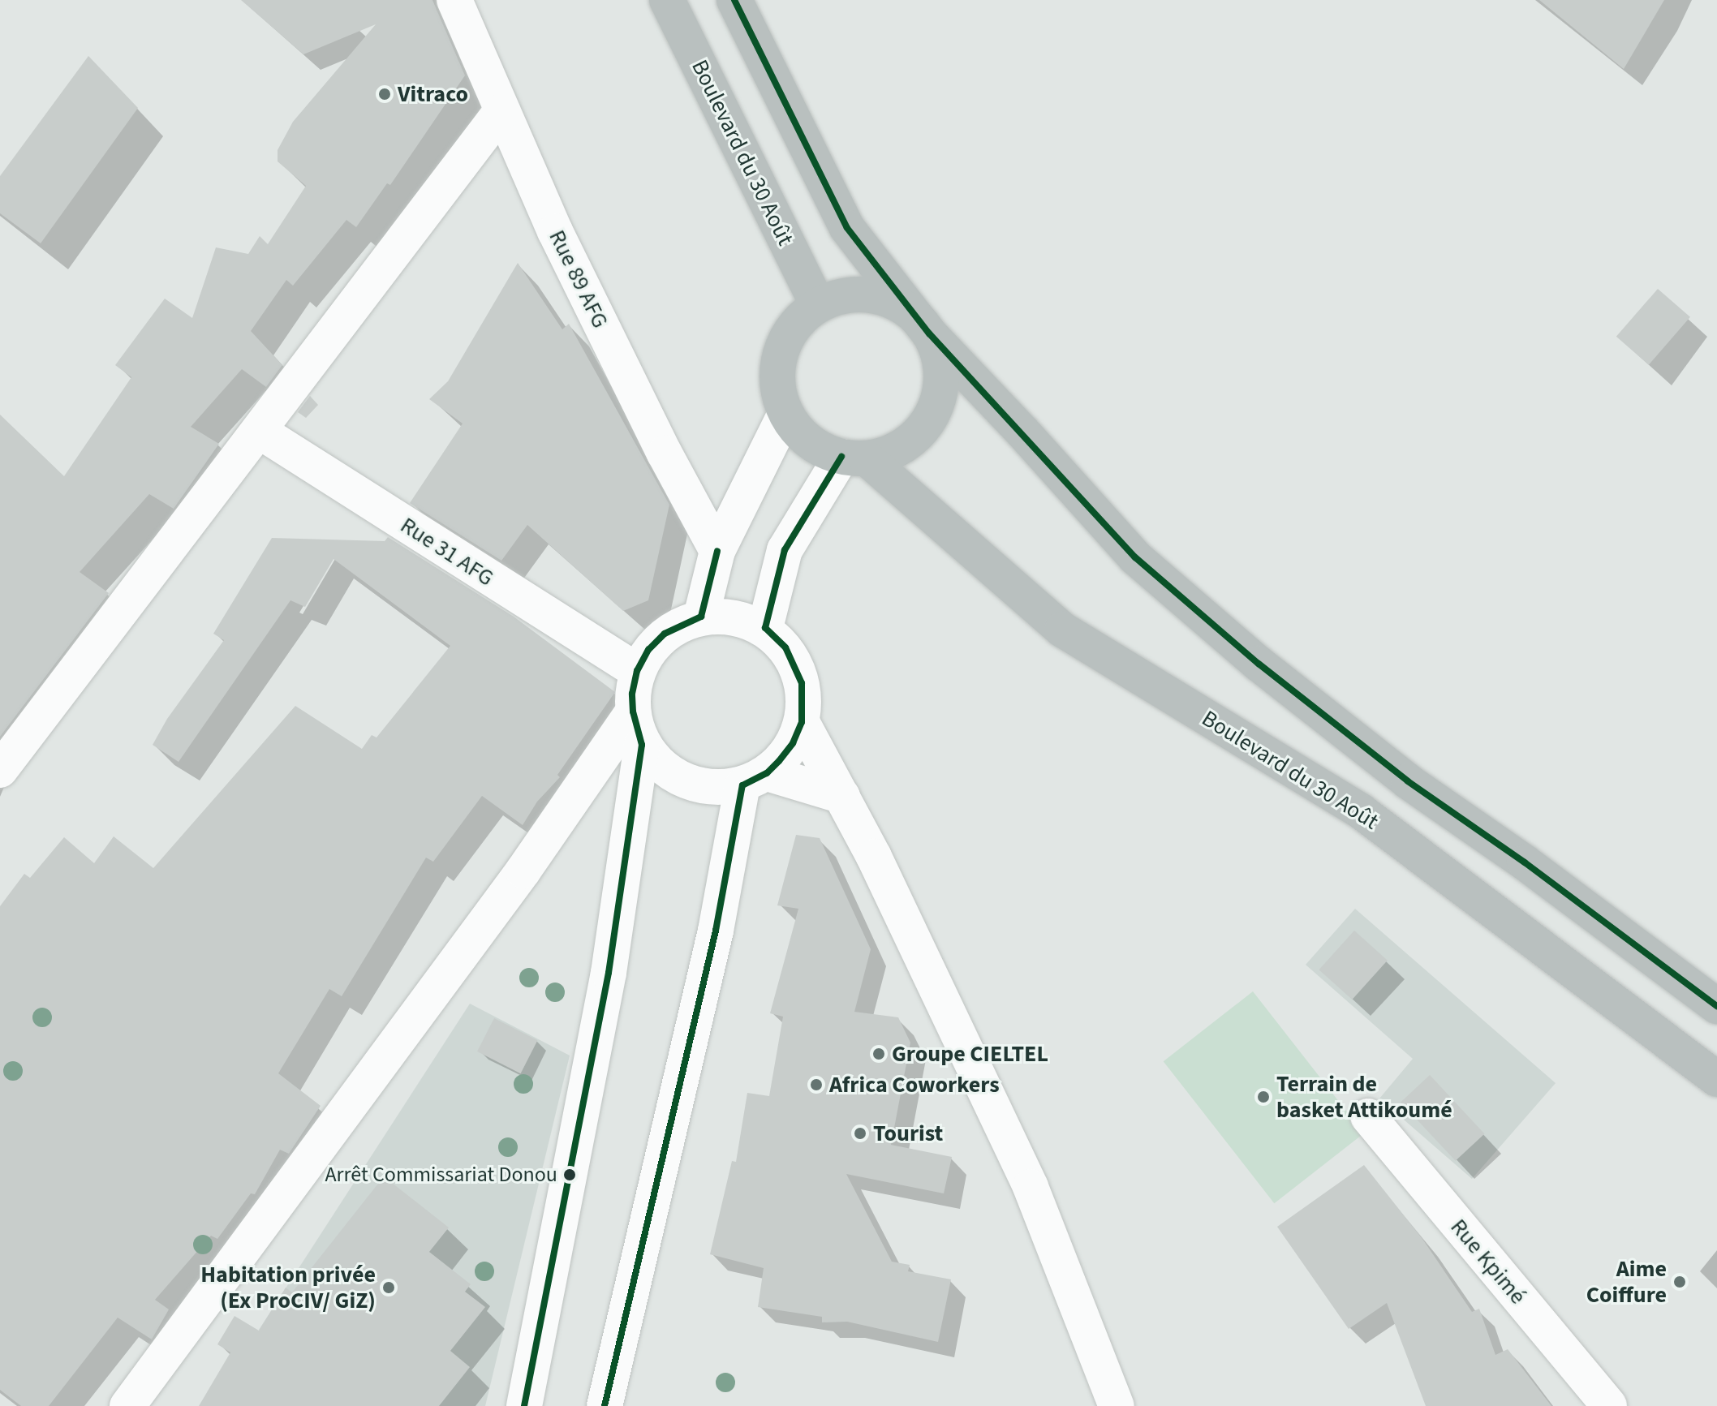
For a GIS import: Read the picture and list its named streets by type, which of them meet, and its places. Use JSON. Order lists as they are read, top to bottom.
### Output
{
  "streets": {
    "highway": ["Boulevard du 30 Août"],
    "street": ["Rue 89 AFG", "Rue 31 AFG", "Rue Kpimé"]
  },
  "places": [
    "Vitraco",
    "Groupe CIELTEL",
    "Africa Coworkers",
    "Terrain de basket Attikoumé",
    "Tourist",
    "Arrêt Commissariat Donou",
    "Aime Coiffure",
    "Habitation privée (Ex ProCIV/ GiZ)"
  ]
}
